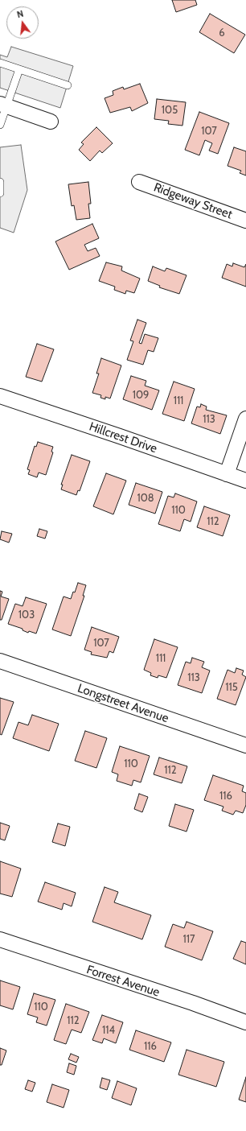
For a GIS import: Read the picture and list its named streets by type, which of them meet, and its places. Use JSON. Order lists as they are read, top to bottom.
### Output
{
  "streets": {
    "street": [
      "Ridgeway Street",
      "Hillcrest Drive",
      "Longstreet Avenue",
      "Forrest Avenue"
    ]
  },
  "house_numbers": [
    "6",
    "105",
    "107",
    "109",
    "111",
    "113",
    "108",
    "110",
    "112",
    "103",
    "107",
    "111",
    "113",
    "115",
    "110",
    "112",
    "116",
    "117",
    "110",
    "112",
    "114",
    "116"
  ],
  "north": "top"
}
